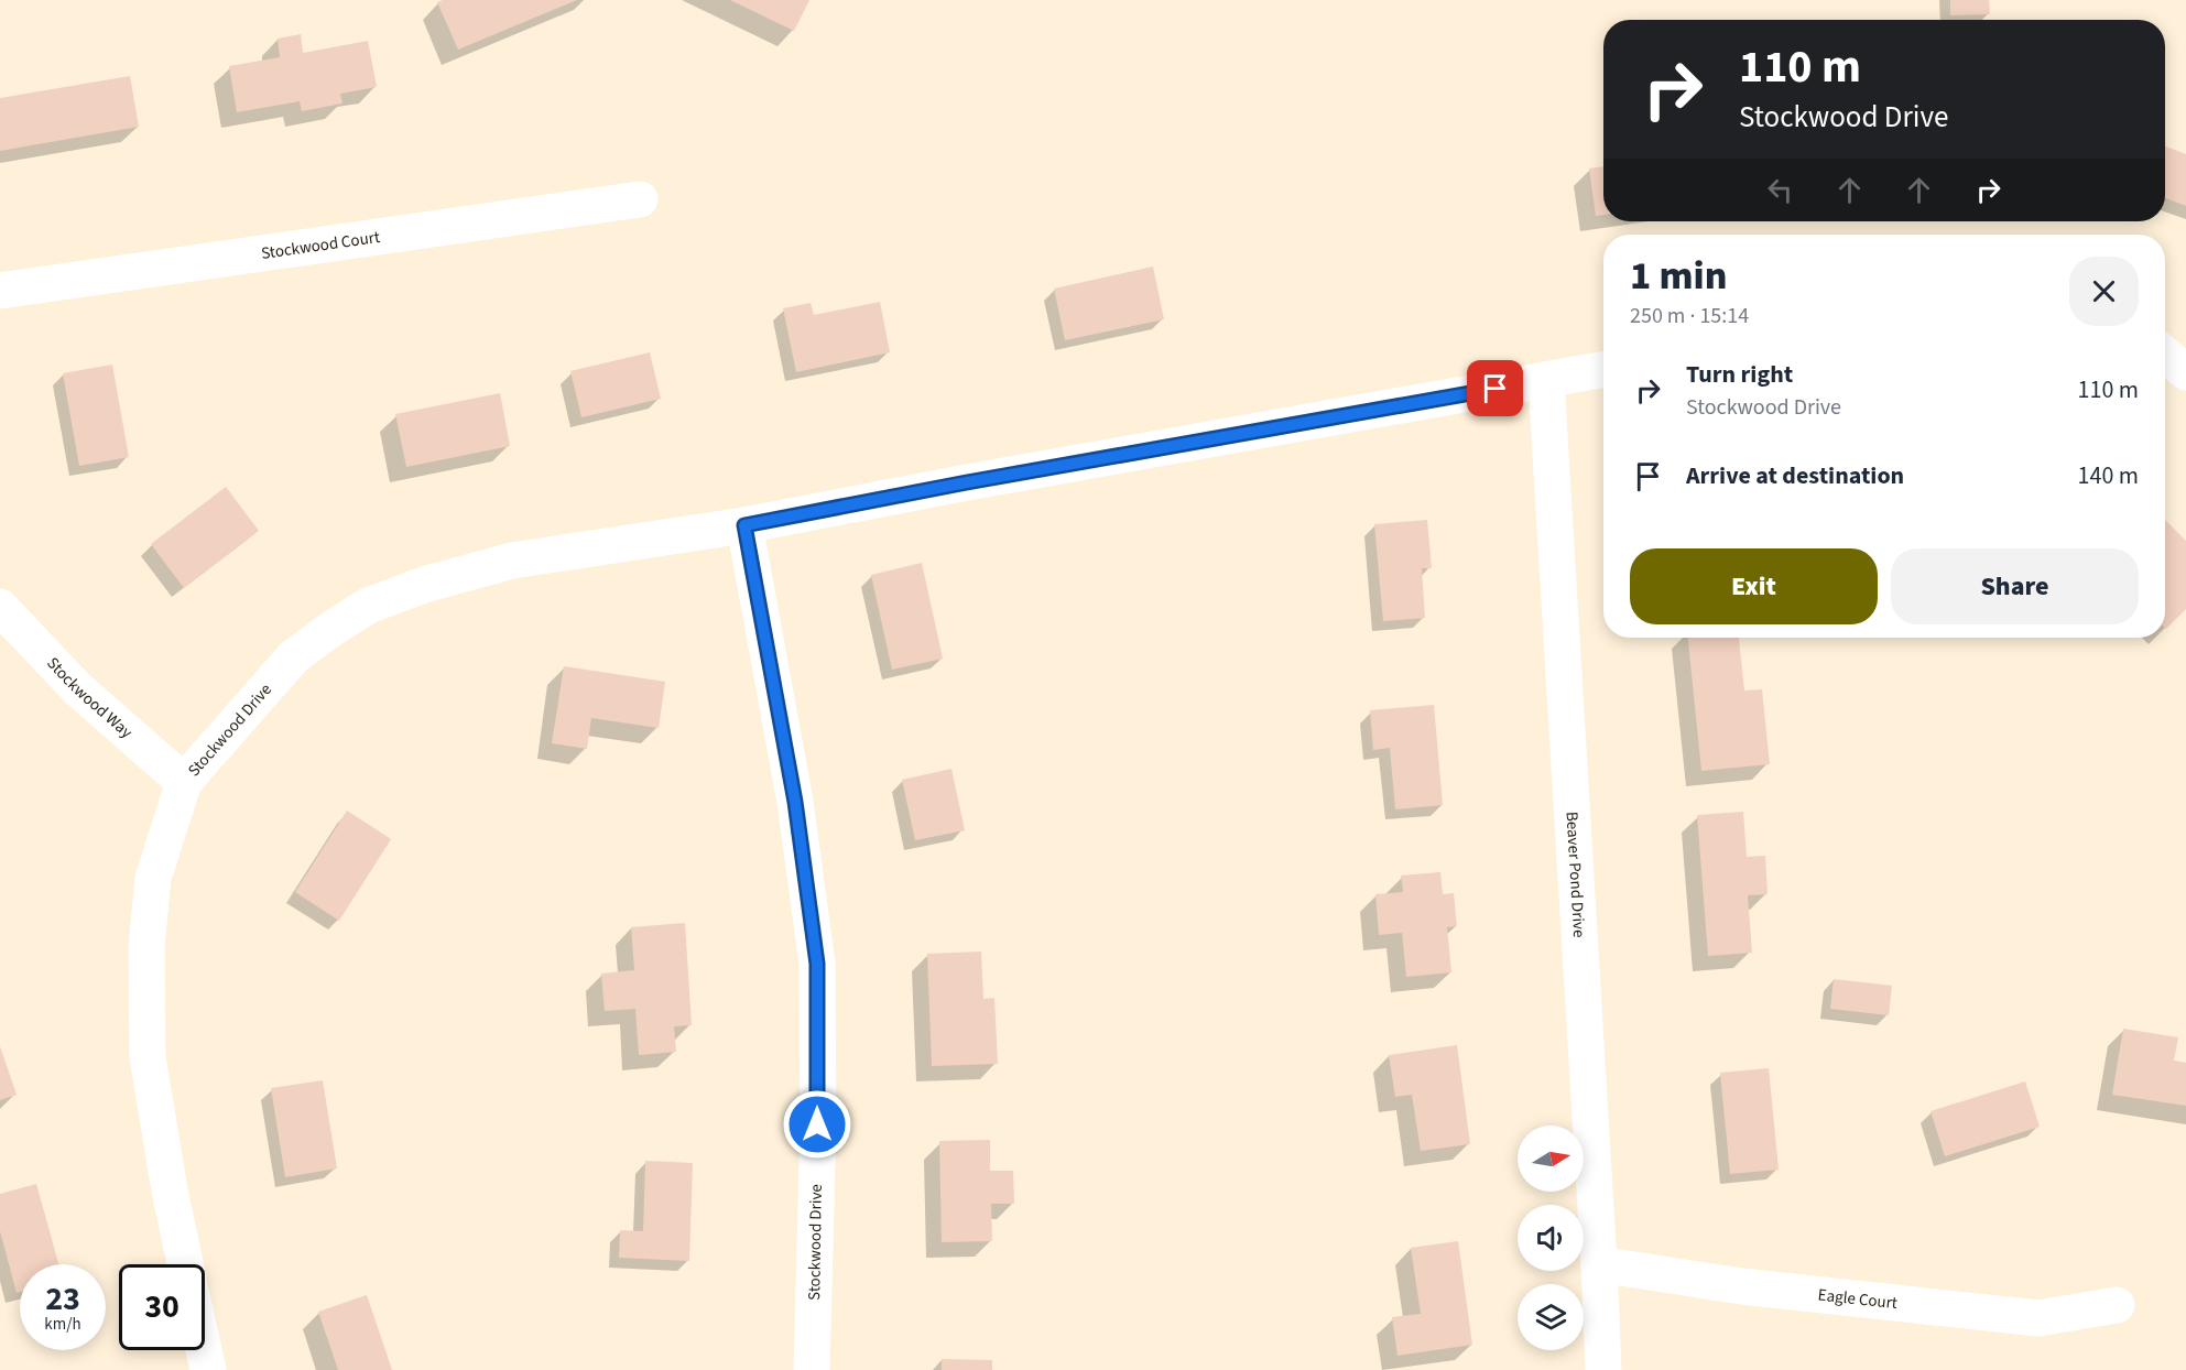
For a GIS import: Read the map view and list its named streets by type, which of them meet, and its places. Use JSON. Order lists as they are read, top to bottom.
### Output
{
  "streets": {
    "street": [
      "Stockwood Court",
      "Stockwood Way",
      "Stockwood Drive",
      "Beaver Pond Drive",
      "Eagle Court"
    ]
  },
  "crossings": [
    ["Stockwood Way", "Stockwood Drive"],
    ["Stockwood Drive", "Beaver Pond Drive"],
    ["Beaver Pond Drive", "Eagle Court"]
  ],
  "north": "right",
  "page": {
    "turn": ["110 m", "Stockwood Drive"],
    "heading": ["1 min", "250 m · 15:14"],
    "list": [
      {
        "name": "Turn right",
        "note": "Stockwood Drive",
        "value": "110 m"
      },
      {
        "name": "Arrive at destination",
        "value": "140 m"
      }
    ],
    "buttons": ["Exit", "Share"],
    "speed": "23 km/h",
    "limit": "30"
  }
}
